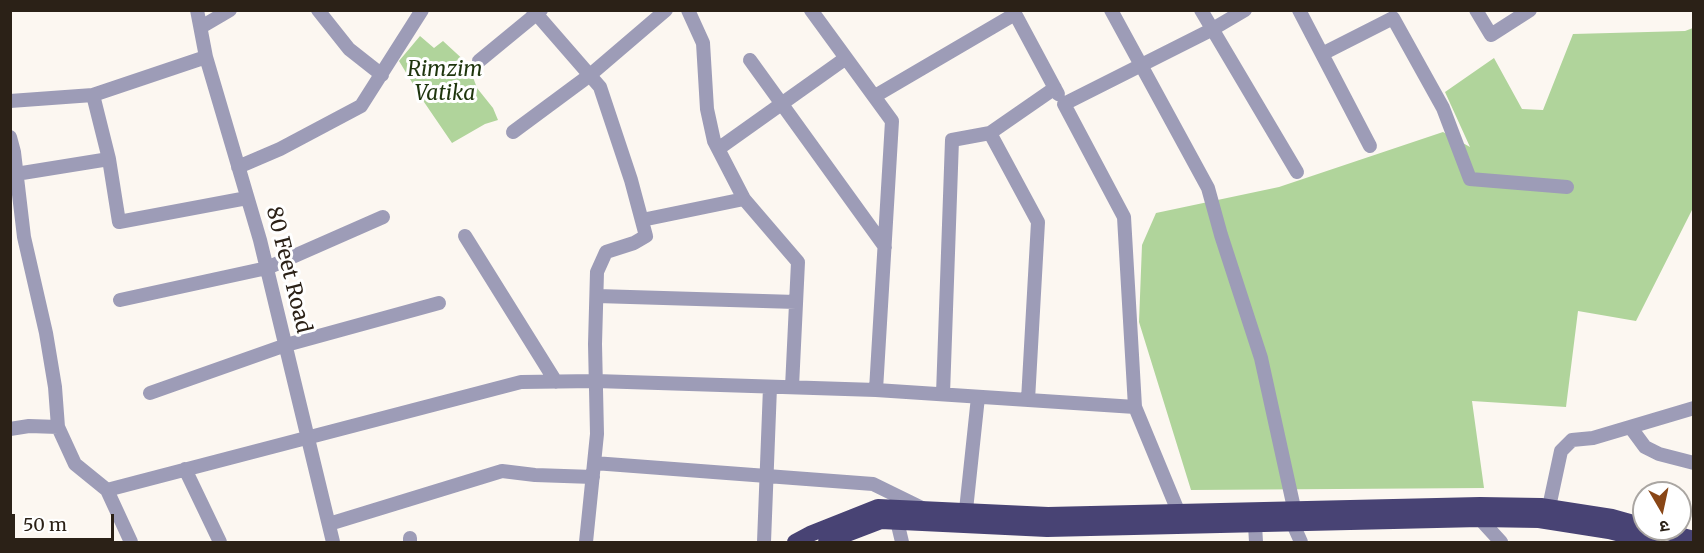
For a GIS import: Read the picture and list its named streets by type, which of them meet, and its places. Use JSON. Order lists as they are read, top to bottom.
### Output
{
  "streets": {
    "street": ["80 Feet Road"]
  },
  "parks": ["Rimzim Vatika"],
  "scale_bar": "50 m",
  "north": "bottom"
}
